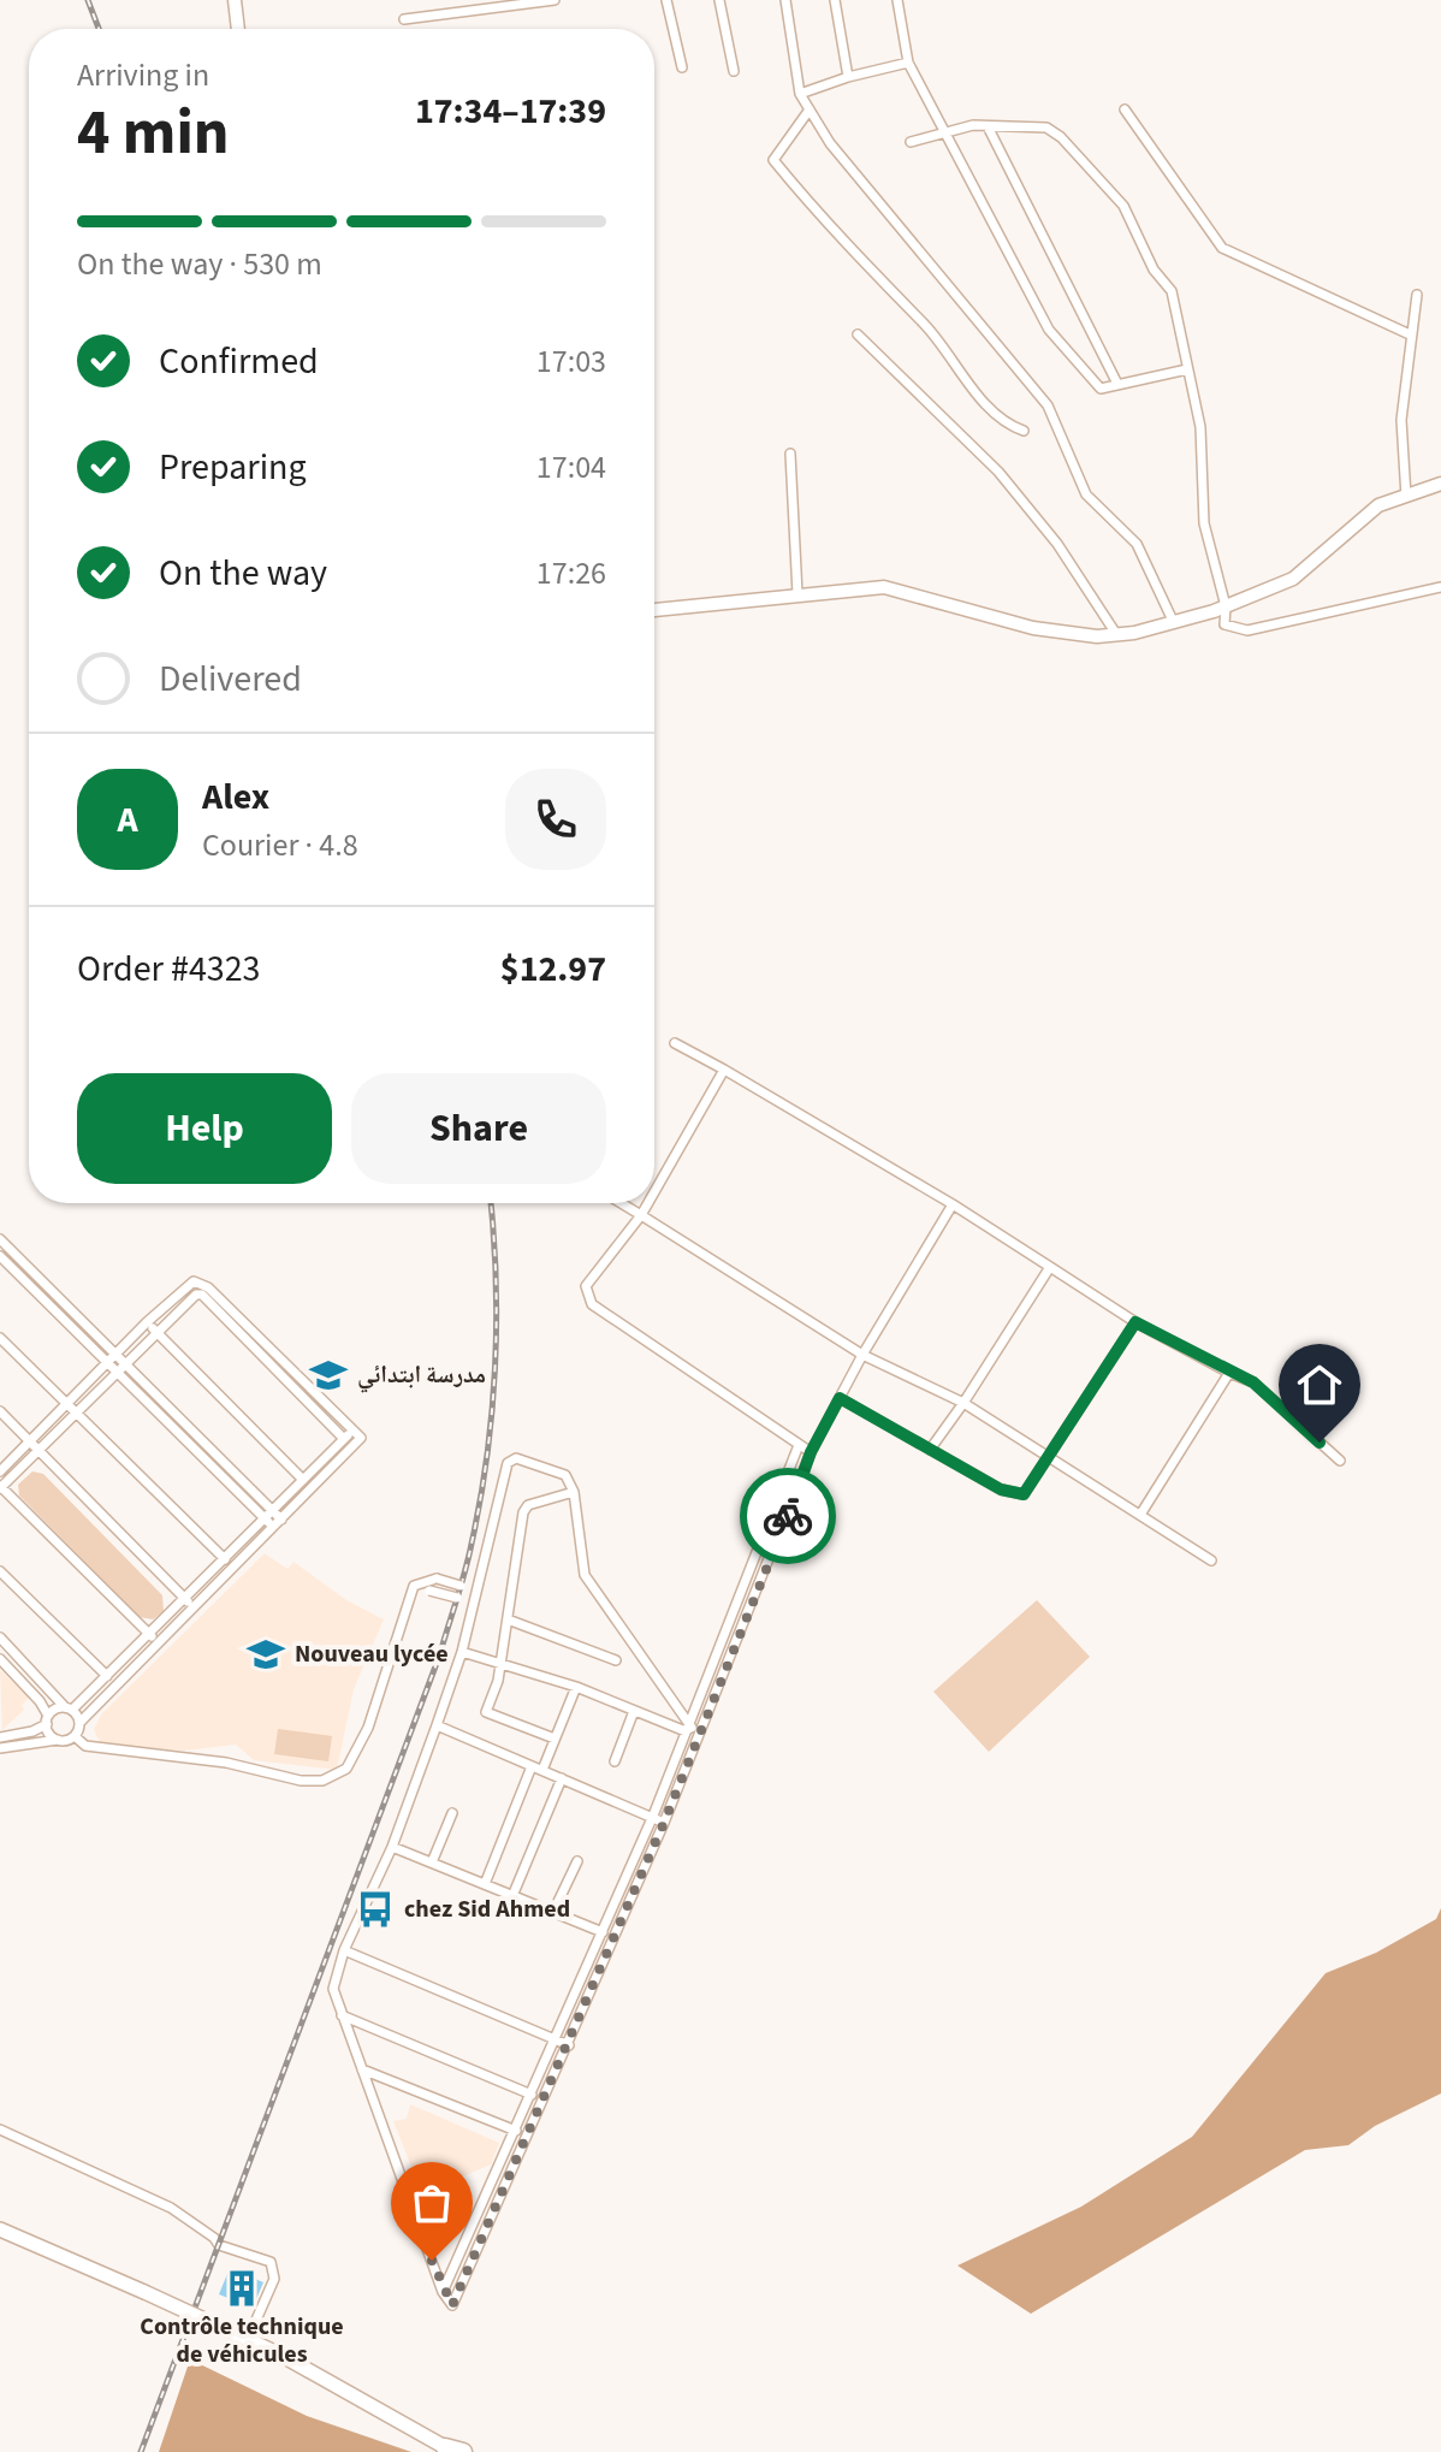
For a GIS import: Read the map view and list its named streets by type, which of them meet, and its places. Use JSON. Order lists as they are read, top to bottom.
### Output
{
  "places": {
    "school or university": ["مدرسة ابتدائي", "Nouveau lycée"],
    "bus stop": ["chez Sid Ahmed"],
    "building": ["Contrôle technique de véhicules"]
  },
  "page": {
    "heading": ["4 min", "Arriving in", "17:34–17:39"],
    "panel": [
      "Alex",
      "Courier · 4.8",
      "Order #4323",
      "$12.97"
    ],
    "bar": "On the way · 530 m",
    "list": [
      ["Confirmed", "17:03"],
      ["Preparing", "17:04"],
      ["On the way", "17:26"],
      "Delivered"
    ],
    "round": "A",
    "buttons": ["Help", "Share"]
  }
}
